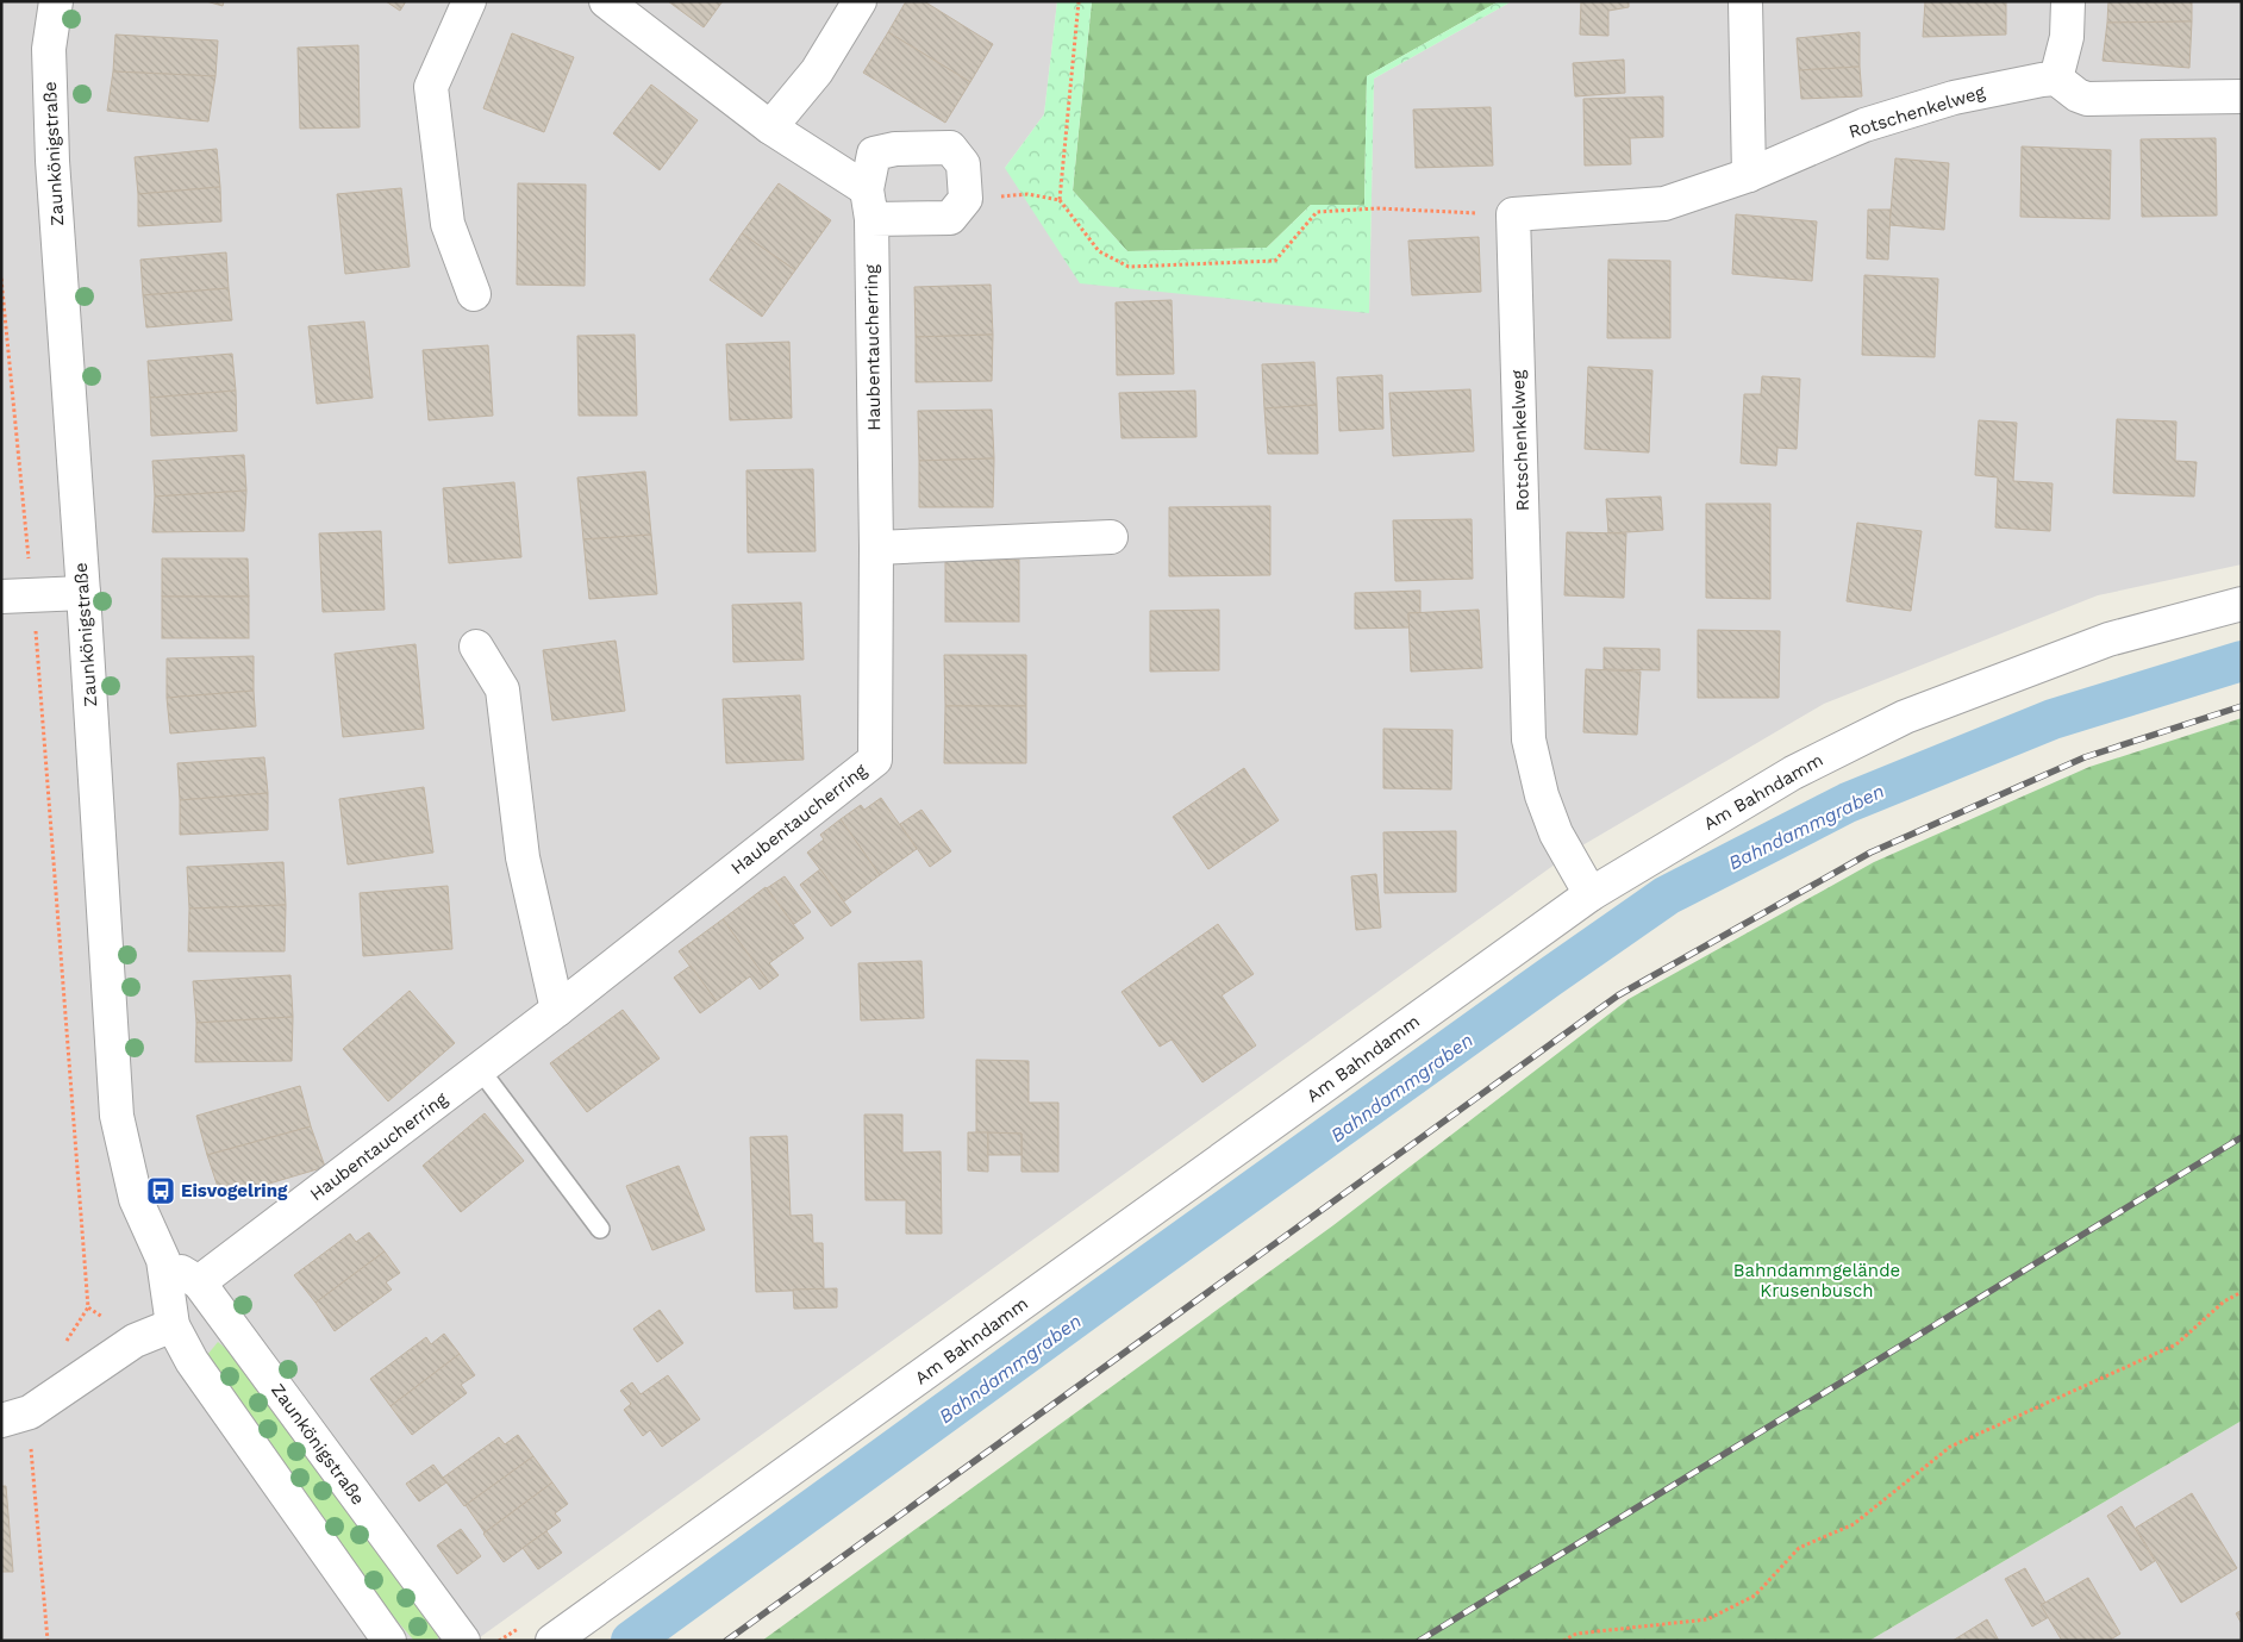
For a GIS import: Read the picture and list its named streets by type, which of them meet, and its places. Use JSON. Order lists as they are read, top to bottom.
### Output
{
  "streets": {
    "street": [
      "Rotschenkelweg",
      "Zaunkönigstraße",
      "Haubentaucherring",
      "Am Bahndamm"
    ]
  },
  "crossings": [
    ["Rotschenkelweg", "Am Bahndamm"],
    ["Zaunkönigstraße", "Haubentaucherring"]
  ],
  "water": ["Bahndammgraben"],
  "parks": ["Bahndammgelände Krusenbusch"],
  "places": {
    "bus stop": ["Eisvogelring"]
  }
}
